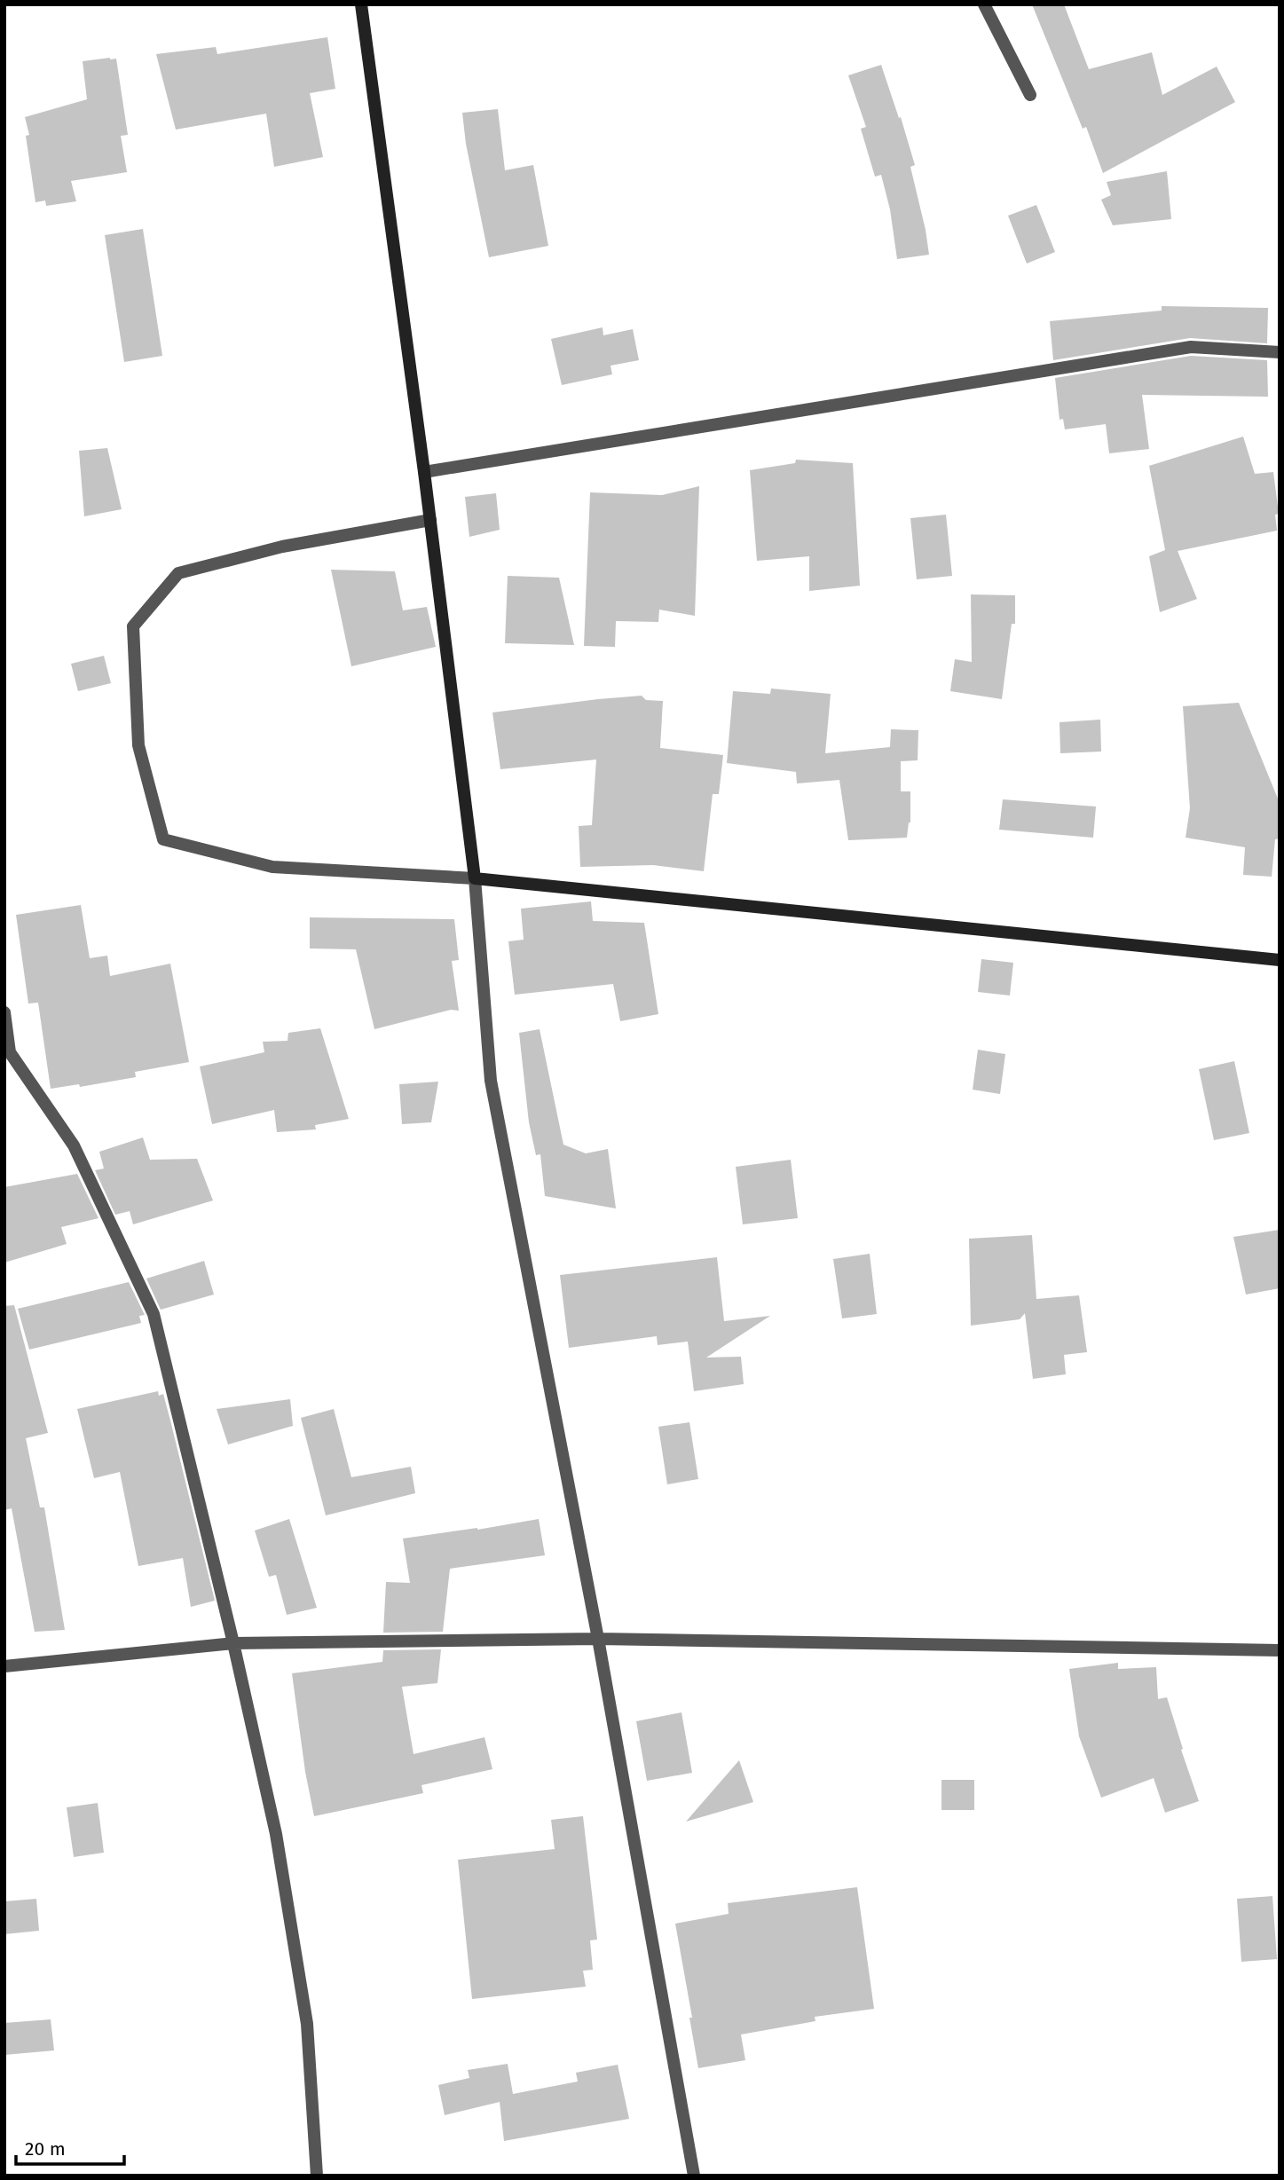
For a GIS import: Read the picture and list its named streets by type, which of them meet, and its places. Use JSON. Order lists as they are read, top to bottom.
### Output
{
  "scale_bar": "20 m"
}
